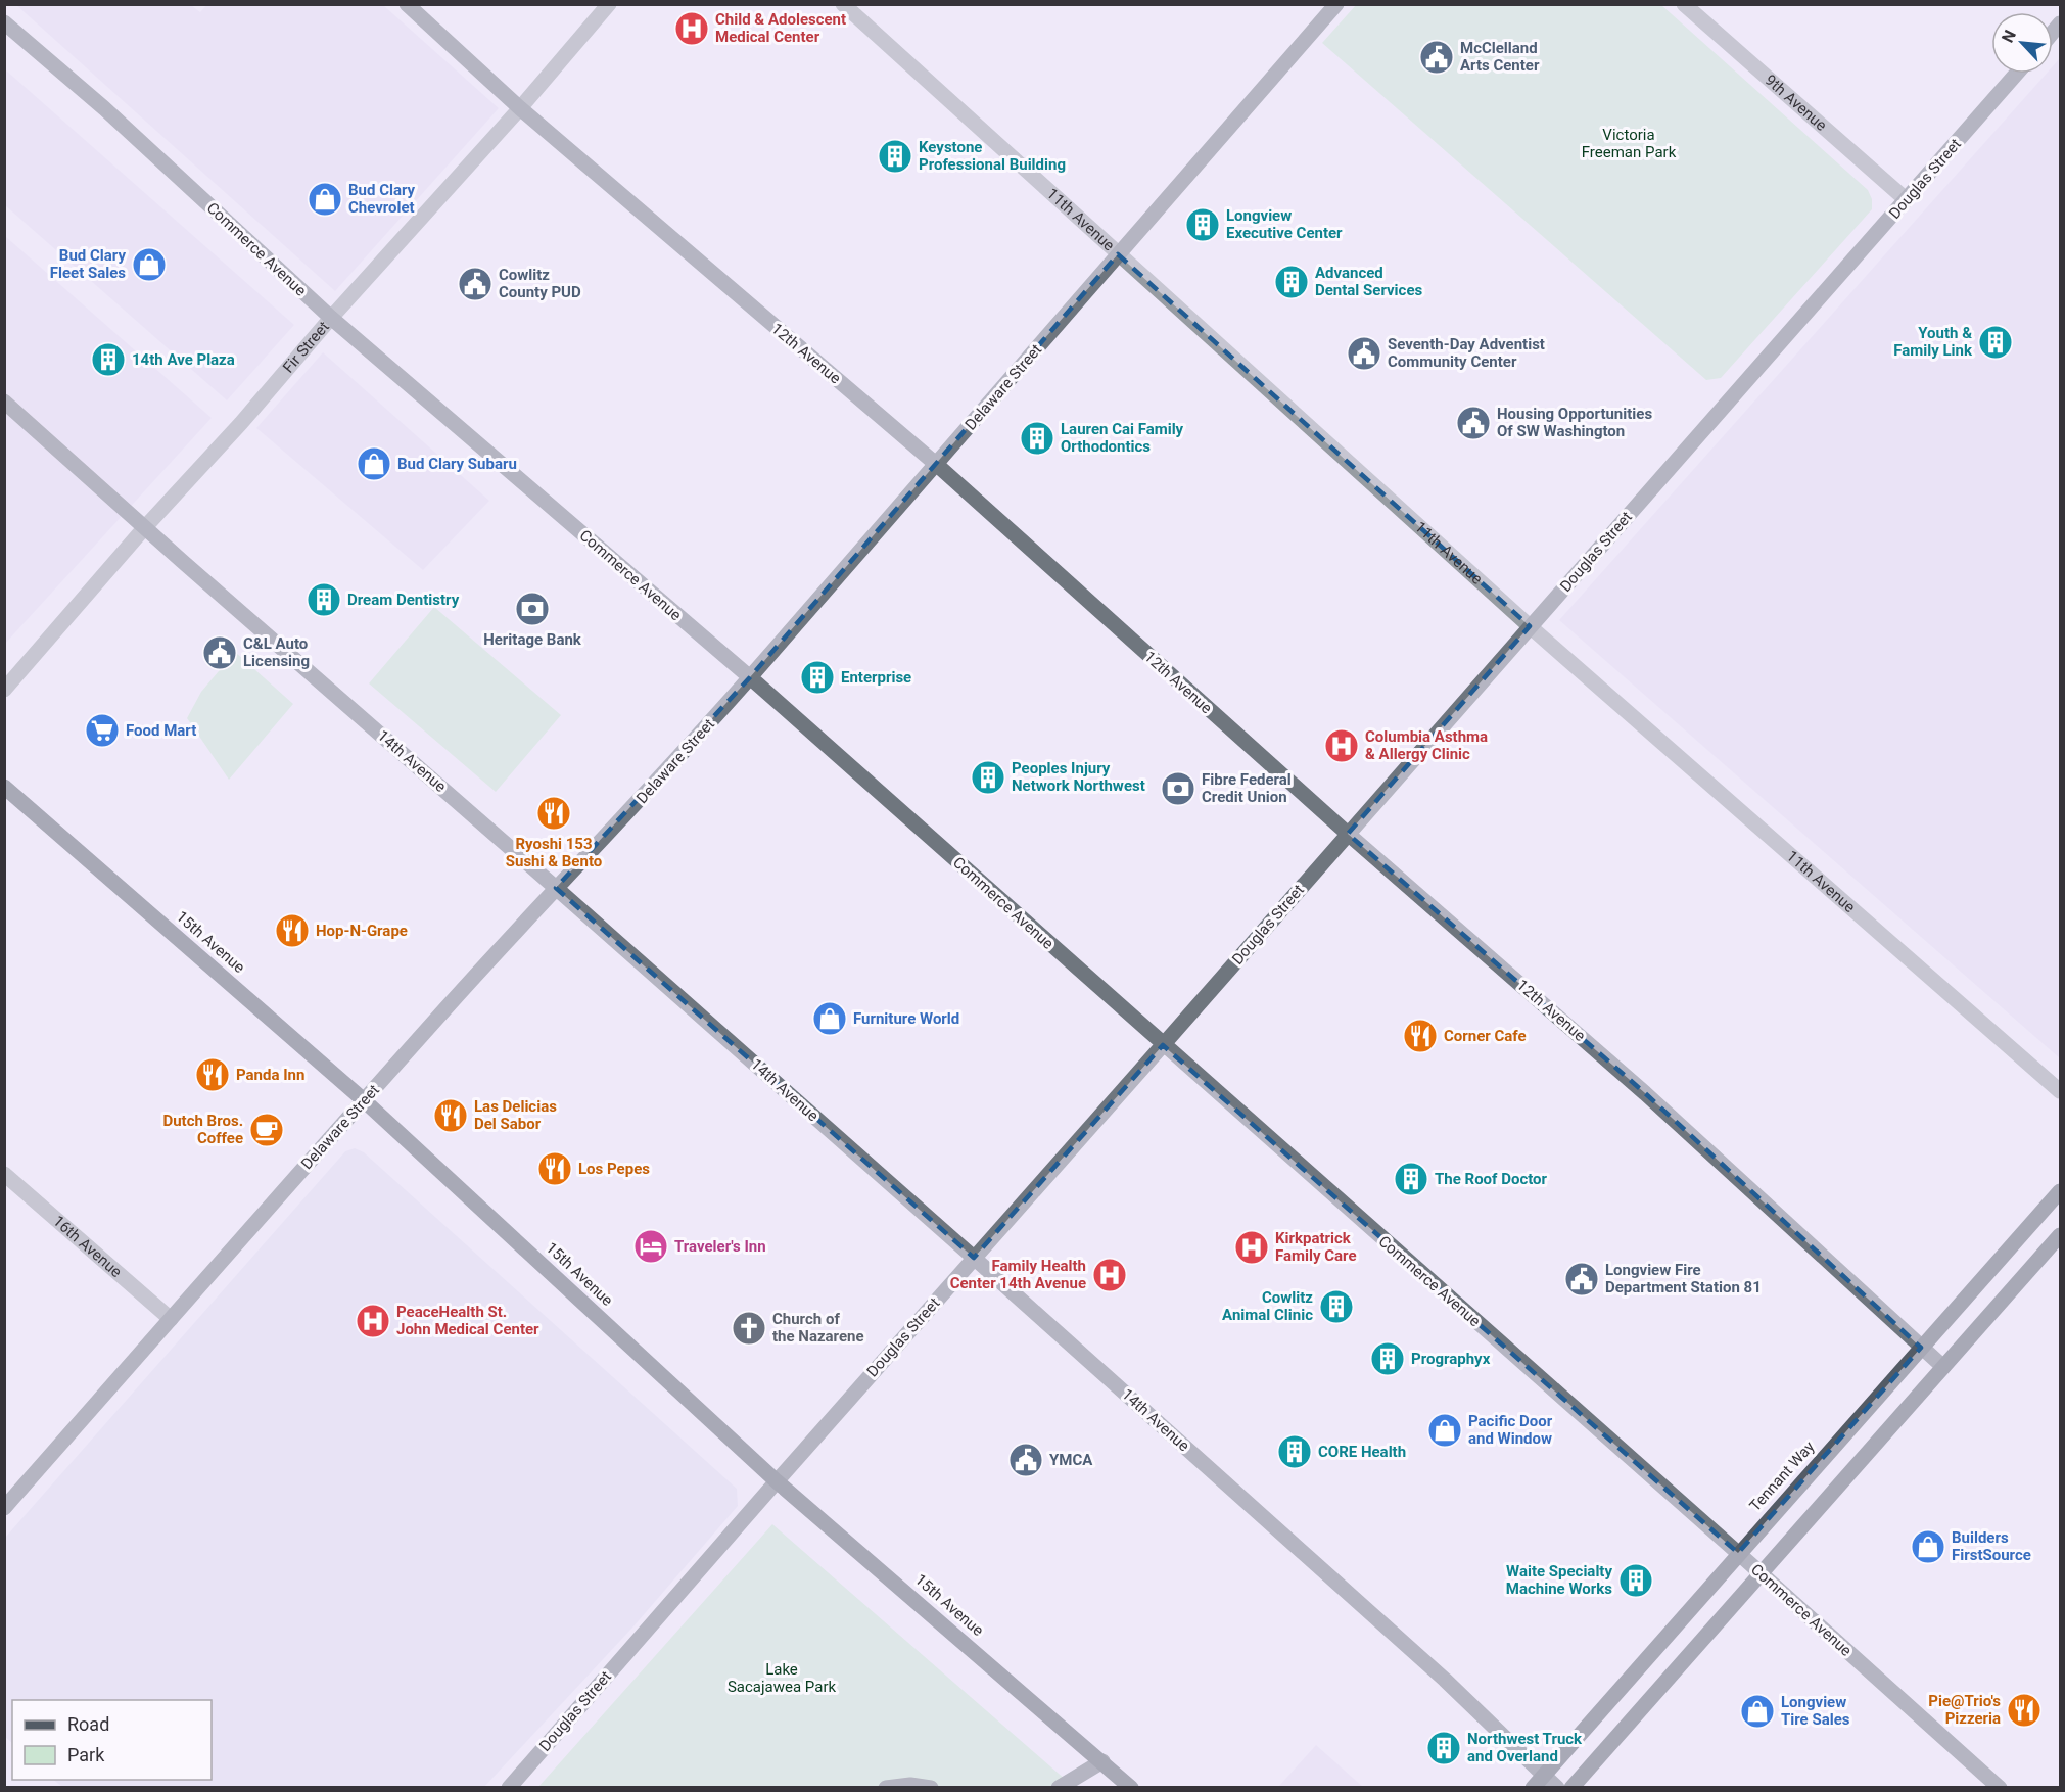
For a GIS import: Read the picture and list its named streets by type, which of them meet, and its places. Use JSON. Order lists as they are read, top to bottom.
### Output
{
  "streets": {
    "main road": ["15th Avenue", "Tennant Way"],
    "street": [
      "9th Avenue",
      "Douglas Street",
      "11th Avenue",
      "Commerce Avenue",
      "Fir Street",
      "12th Avenue",
      "Delaware Street",
      "14th Avenue",
      "16th Avenue"
    ]
  },
  "crossings": [
    ["9th Avenue", "Douglas Street"],
    ["Douglas Street", "11th Avenue"],
    ["Douglas Street", "Commerce Avenue"],
    ["Douglas Street", "12th Avenue"],
    ["Douglas Street", "14th Avenue"],
    ["Douglas Street", "15th Avenue"],
    ["11th Avenue", "Delaware Street"],
    ["Commerce Avenue", "Fir Street"],
    ["Commerce Avenue", "Delaware Street"],
    ["Commerce Avenue", "Tennant Way"],
    ["Fir Street", "12th Avenue"],
    ["Fir Street", "14th Avenue"],
    ["12th Avenue", "Delaware Street"],
    ["12th Avenue", "Tennant Way"],
    ["Delaware Street", "14th Avenue"],
    ["Delaware Street", "15th Avenue"],
    ["Delaware Street", "16th Avenue"],
    ["14th Avenue", "Tennant Way"]
  ],
  "parks": ["Victoria Freeman Park", "Lake Sacajawea Park"],
  "places": {
    "hospital": [
      "Child & Adolescent Medical Center",
      "Columbia Asthma & Allergy Clinic",
      "Kirkpatrick Family Care",
      "Family Health Center 14th Avenue",
      "PeaceHealth St. John Medical Center"
    ],
    "public building": [
      "McClelland Arts Center",
      "Cowlitz County PUD",
      "Seventh-Day Adventist Community Center",
      "Housing Opportunities Of SW Washington",
      "C&L Auto Licensing",
      "Longview Fire Department Station 81",
      "YMCA"
    ],
    "building": [
      "Keystone Professional Building",
      "Longview Executive Center",
      "Advanced Dental Services",
      "Youth & Family Link",
      "14th Ave Plaza",
      "Lauren Cai Family Orthodontics",
      "Dream Dentistry",
      "Enterprise",
      "Peoples Injury Network Northwest",
      "The Roof Doctor",
      "Cowlitz Animal Clinic",
      "Prographyx",
      "CORE Health",
      "Waite Specialty Machine Works",
      "Northwest Truck and Overland"
    ],
    "shop": [
      "Bud Clary Chevrolet",
      "Bud Clary Fleet Sales",
      "Bud Clary Subaru",
      "Furniture World",
      "Pacific Door and Window",
      "Builders FirstSource",
      "Longview Tire Sales"
    ],
    "bank": ["Heritage Bank", "Fibre Federal Credit Union"],
    "supermarket": ["Food Mart"],
    "restaurant": [
      "Ryoshi 153 Sushi & Bento",
      "Hop-N-Grape",
      "Corner Cafe",
      "Panda Inn",
      "Las Delicias Del Sabor",
      "Los Pepes",
      "Pie@Trio's Pizzeria"
    ],
    "cafe": ["Dutch Bros. Coffee"],
    "hotel": ["Traveler's Inn"],
    "church": ["Church of the Nazarene"]
  },
  "legend": ["Road", "Park"],
  "north": "top left"
}
